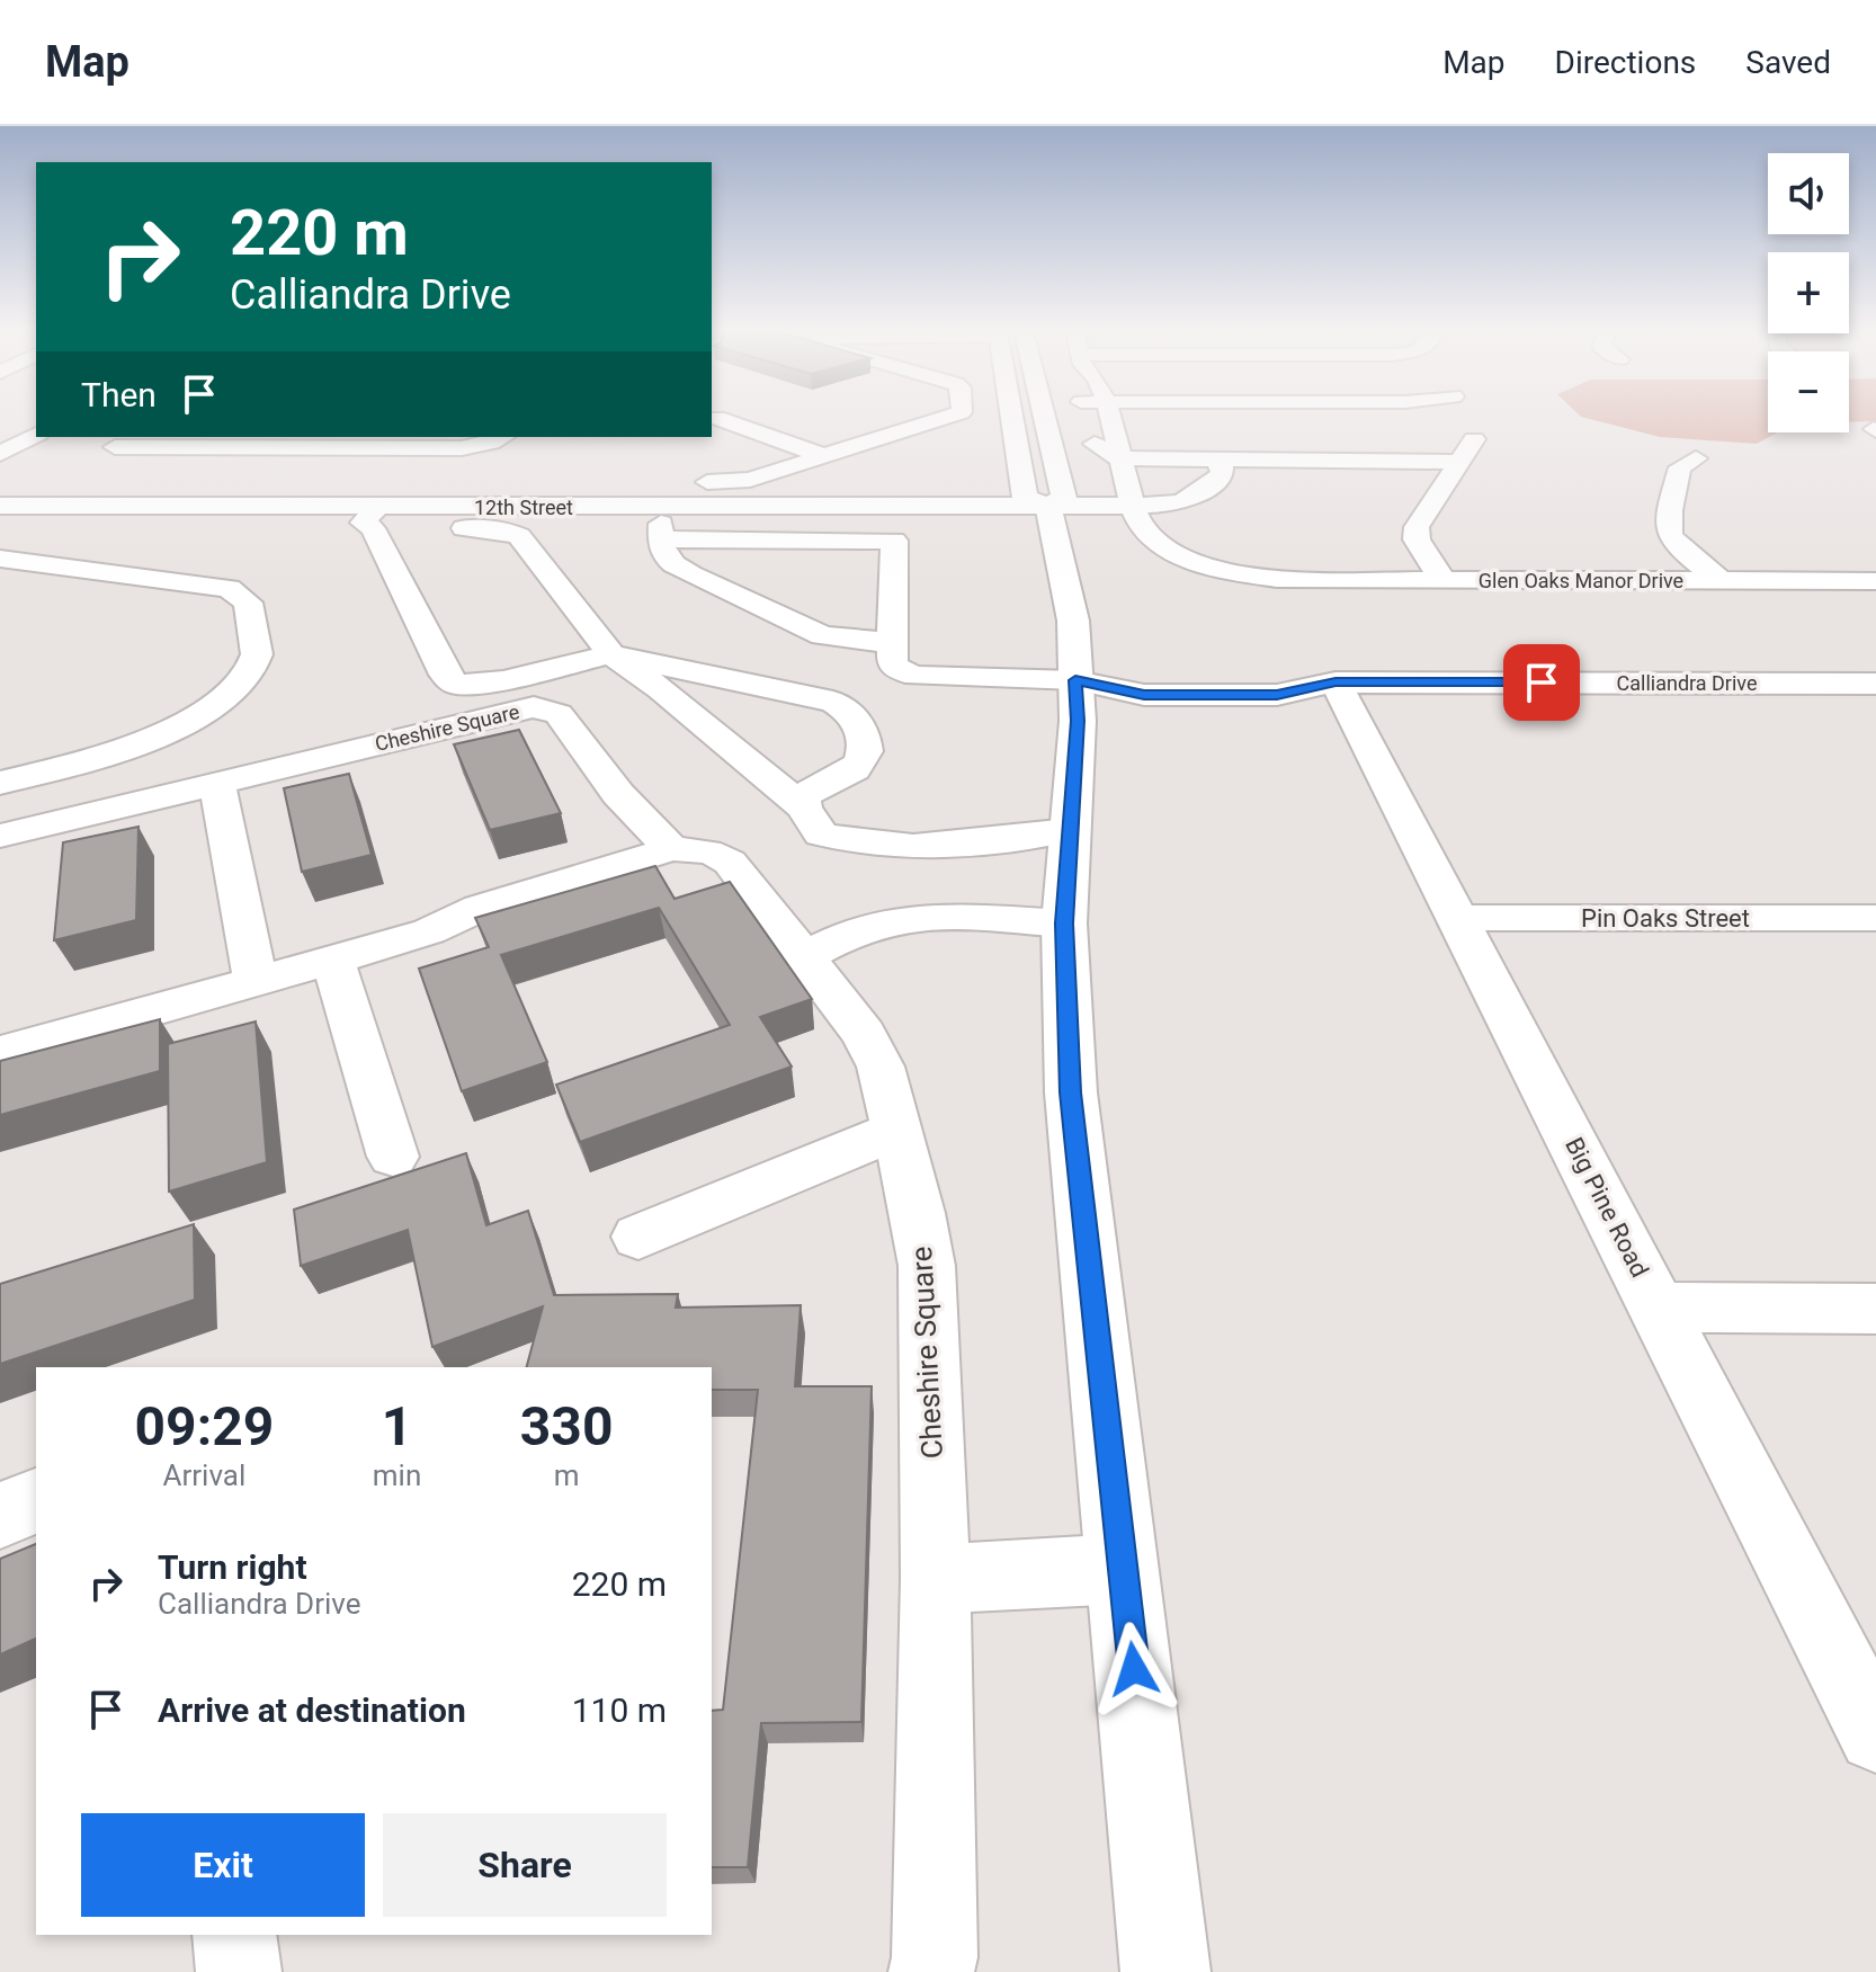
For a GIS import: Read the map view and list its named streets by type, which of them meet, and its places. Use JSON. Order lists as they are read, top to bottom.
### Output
{
  "streets": {
    "street": [
      "12th Street",
      "Glen Oaks Manor Drive",
      "Calliandra Drive",
      "Cheshire Square",
      "Pin Oaks Street",
      "Big Pine Road"
    ]
  },
  "crossings": [
    ["Calliandra Drive", "Big Pine Road"],
    ["Pin Oaks Street", "Big Pine Road"]
  ],
  "page": {
    "header": "Map",
    "nav": ["Map", "Directions", "Saved"],
    "map_buttons": ["+", "−"],
    "turn": ["220 m", "Calliandra Drive"],
    "then": "Then",
    "eta": [
      "09:29",
      "Arrival",
      "1",
      "min",
      "330",
      "m"
    ],
    "list": [
      {
        "name": "Turn right",
        "note": "Calliandra Drive",
        "value": "220 m"
      },
      {
        "name": "Arrive at destination",
        "value": "110 m"
      }
    ],
    "buttons": ["Exit", "Share"]
  }
}
